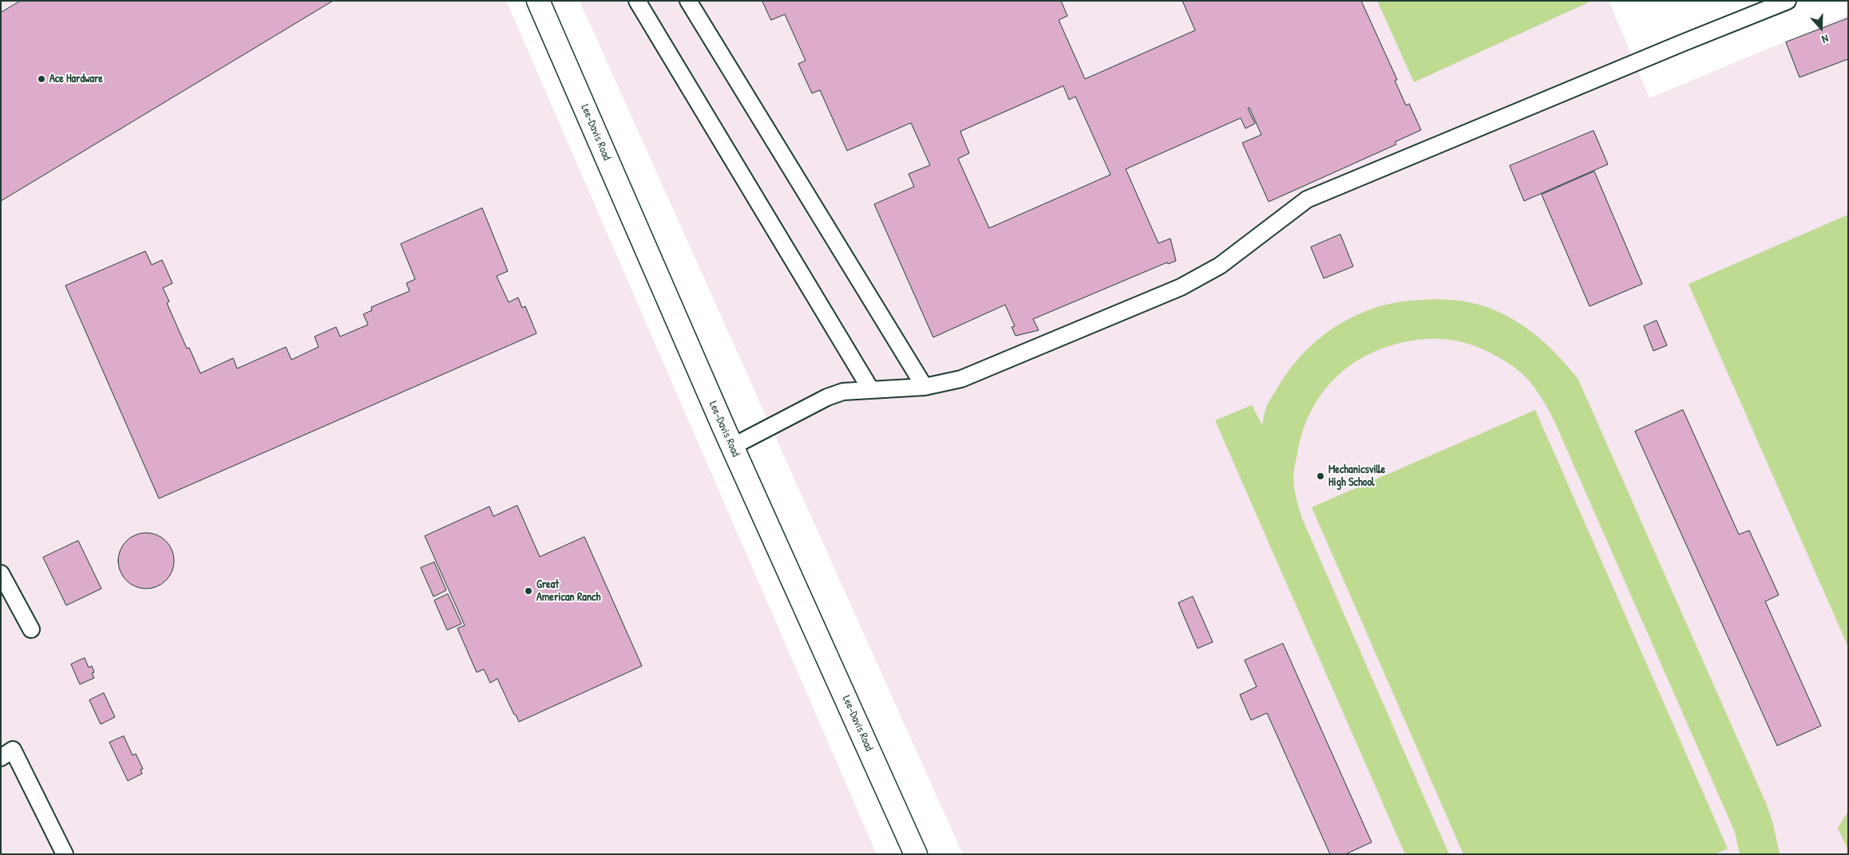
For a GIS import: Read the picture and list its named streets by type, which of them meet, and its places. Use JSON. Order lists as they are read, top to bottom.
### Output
{
  "streets": {
    "main road": ["Lee-Davis Road"]
  },
  "places": ["Ace Hardware", "Mechanicsville High School", "Great American Ranch"],
  "north": "bottom"
}
